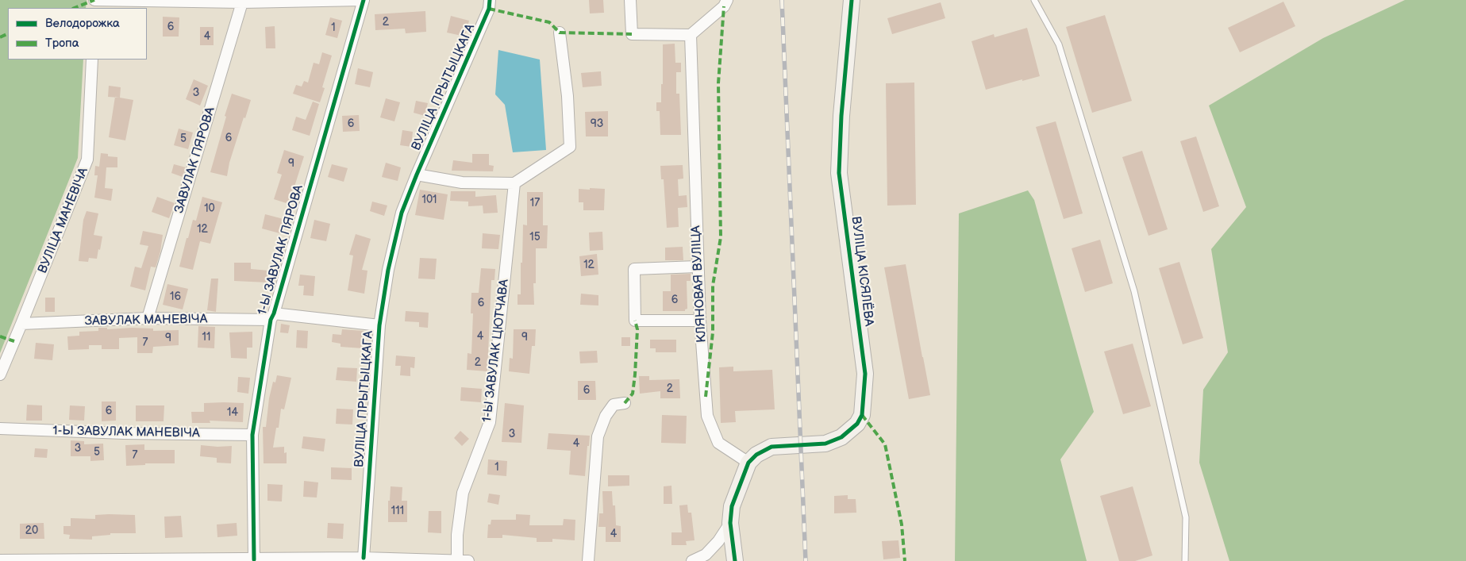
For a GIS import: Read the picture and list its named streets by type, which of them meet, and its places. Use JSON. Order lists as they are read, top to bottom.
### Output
{
  "streets": {
    "street": [
      "ВУЛІЦА ПРЫТЫЦКАГА",
      "ЗАВУЛАК ПЯРОВА",
      "ВУЛІЦА МАНЕВІЧА",
      "1-Ы ЗАВУЛАК ПЯРОВА",
      "ВУЛІЦА КІСЯЛЁВА",
      "КЛЯНОВАЯ ВУЛІЦА",
      "ЗАВУЛАК МАНЕВІЧА",
      "1-Ы ЗАВУЛАК ЦЮТЧАВА",
      "1-Ы ЗАВУЛАК МАНЕВІЧА"
    ]
  },
  "crossings": [
    ["ВУЛІЦА ПРЫТЫЦКАГА", "ЗАВУЛАК МАНЕВІЧА"],
    ["ЗАВУЛАК ПЯРОВА", "ЗАВУЛАК МАНЕВІЧА"],
    ["ВУЛІЦА МАНЕВІЧА", "ЗАВУЛАК МАНЕВІЧА"],
    ["1-Ы ЗАВУЛАК ПЯРОВА", "ЗАВУЛАК МАНЕВІЧА"],
    ["1-Ы ЗАВУЛАК ПЯРОВА", "1-Ы ЗАВУЛАК МАНЕВІЧА"],
    ["ВУЛІЦА КІСЯЛЁВА", "КЛЯНОВАЯ ВУЛІЦА"]
  ],
  "house_numbers": [
    "2",
    "6",
    "1",
    "4",
    "3",
    "6",
    "93",
    "6",
    "5",
    "9",
    "101",
    "17",
    "10",
    "12",
    "15",
    "12",
    "16",
    "6",
    "6",
    "4",
    "11",
    "9",
    "9",
    "7",
    "2",
    "2",
    "6",
    "6",
    "14",
    "3",
    "4",
    "3",
    "5",
    "7",
    "1",
    "111",
    "20",
    "4"
  ],
  "legend": ["Велодорожка", "Тропа"]
}
